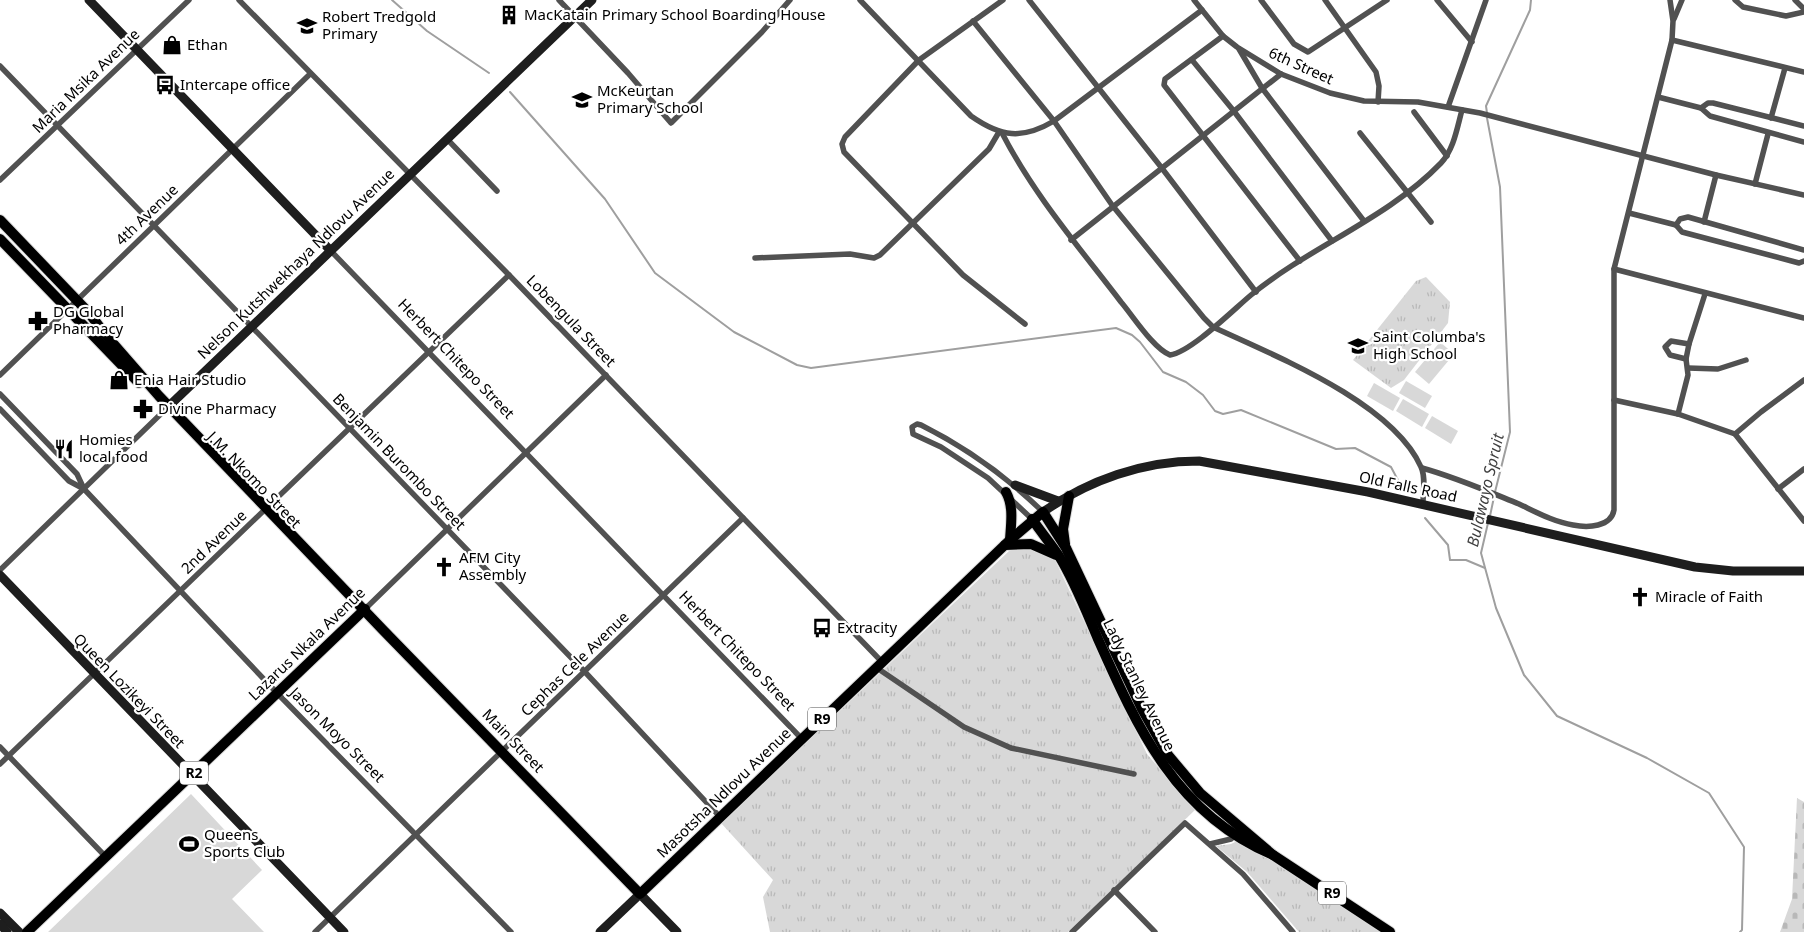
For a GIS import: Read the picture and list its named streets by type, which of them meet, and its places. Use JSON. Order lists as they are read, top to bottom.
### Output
{
  "streets": {
    "highway": [
      "J.M. Nkomo Street",
      "Lazarus Nkala Avenue",
      "Lady Stanley Avenue",
      "R9",
      "Main Street",
      "R2",
      "Masotsha Ndlovu Avenue"
    ],
    "street": [
      "6th Street",
      "Maria Msika Avenue",
      "4th Avenue",
      "Nelson Kutshwekhaya Ndlovu Avenue",
      "Lobengula Street",
      "Herbert Chitepo Street",
      "Benjamin Burombo Street",
      "Old Falls Road",
      "2nd Avenue",
      "Cephas Cele Avenue",
      "Queen Lozikeyi Street",
      "Jason Moyo Street"
    ]
  },
  "crossings": [
    ["Maria Msika Avenue", "Herbert Chitepo Street"],
    ["Maria Msika Avenue", "Benjamin Burombo Street"],
    ["4th Avenue", "Lobengula Street"],
    ["4th Avenue", "Herbert Chitepo Street"],
    ["4th Avenue", "Benjamin Burombo Street"],
    ["4th Avenue", "J.M. Nkomo Street"],
    ["Nelson Kutshwekhaya Ndlovu Avenue", "Lobengula Street"],
    ["Nelson Kutshwekhaya Ndlovu Avenue", "Herbert Chitepo Street"],
    ["Nelson Kutshwekhaya Ndlovu Avenue", "Benjamin Burombo Street"],
    ["Nelson Kutshwekhaya Ndlovu Avenue", "J.M. Nkomo Street"],
    ["Nelson Kutshwekhaya Ndlovu Avenue", "Jason Moyo Street"],
    ["Lobengula Street", "2nd Avenue"],
    ["Lobengula Street", "Lazarus Nkala Avenue"],
    ["Lobengula Street", "Cephas Cele Avenue"],
    ["Lobengula Street", "Masotsha Ndlovu Avenue"],
    ["Herbert Chitepo Street", "2nd Avenue"],
    ["Herbert Chitepo Street", "Lazarus Nkala Avenue"],
    ["Herbert Chitepo Street", "Cephas Cele Avenue"],
    ["Herbert Chitepo Street", "Masotsha Ndlovu Avenue"],
    ["Benjamin Burombo Street", "2nd Avenue"],
    ["Benjamin Burombo Street", "Lazarus Nkala Avenue"],
    ["Benjamin Burombo Street", "Cephas Cele Avenue"],
    ["Benjamin Burombo Street", "Masotsha Ndlovu Avenue"],
    ["J.M. Nkomo Street", "2nd Avenue"],
    ["J.M. Nkomo Street", "Lazarus Nkala Avenue"],
    ["J.M. Nkomo Street", "Main Street"],
    ["Old Falls Road", "Lady Stanley Avenue"],
    ["Old Falls Road", "Masotsha Ndlovu Avenue"],
    ["2nd Avenue", "Queen Lozikeyi Street"],
    ["2nd Avenue", "Jason Moyo Street"],
    ["Lazarus Nkala Avenue", "Queen Lozikeyi Street"],
    ["Lazarus Nkala Avenue", "Jason Moyo Street"],
    ["Lazarus Nkala Avenue", "Main Street"],
    ["Cephas Cele Avenue", "Queen Lozikeyi Street"],
    ["Cephas Cele Avenue", "Jason Moyo Street"],
    ["Cephas Cele Avenue", "Main Street"],
    ["Lady Stanley Avenue", "Masotsha Ndlovu Avenue"],
    ["Main Street", "Masotsha Ndlovu Avenue"]
  ],
  "water": ["Bulawayo Spruit"],
  "places": {
    "building": ["MacKatain Primary School Boarding House"],
    "school or university": ["Robert Tredgold Primary", "McKeurtan Primary School", "Saint Columba's High School"],
    "shop": ["Ethan", "Enia Hair Studio"],
    "bus stop": ["Intercape office", "Extracity"],
    "pharmacy": ["DG Global Pharmacy", "Divine Pharmacy"],
    "restaurant": ["Homies local food"],
    "church": ["AFM City Assembly", "Miracle of Faith"],
    "sports": ["Queens Sports Club"]
  }
}
